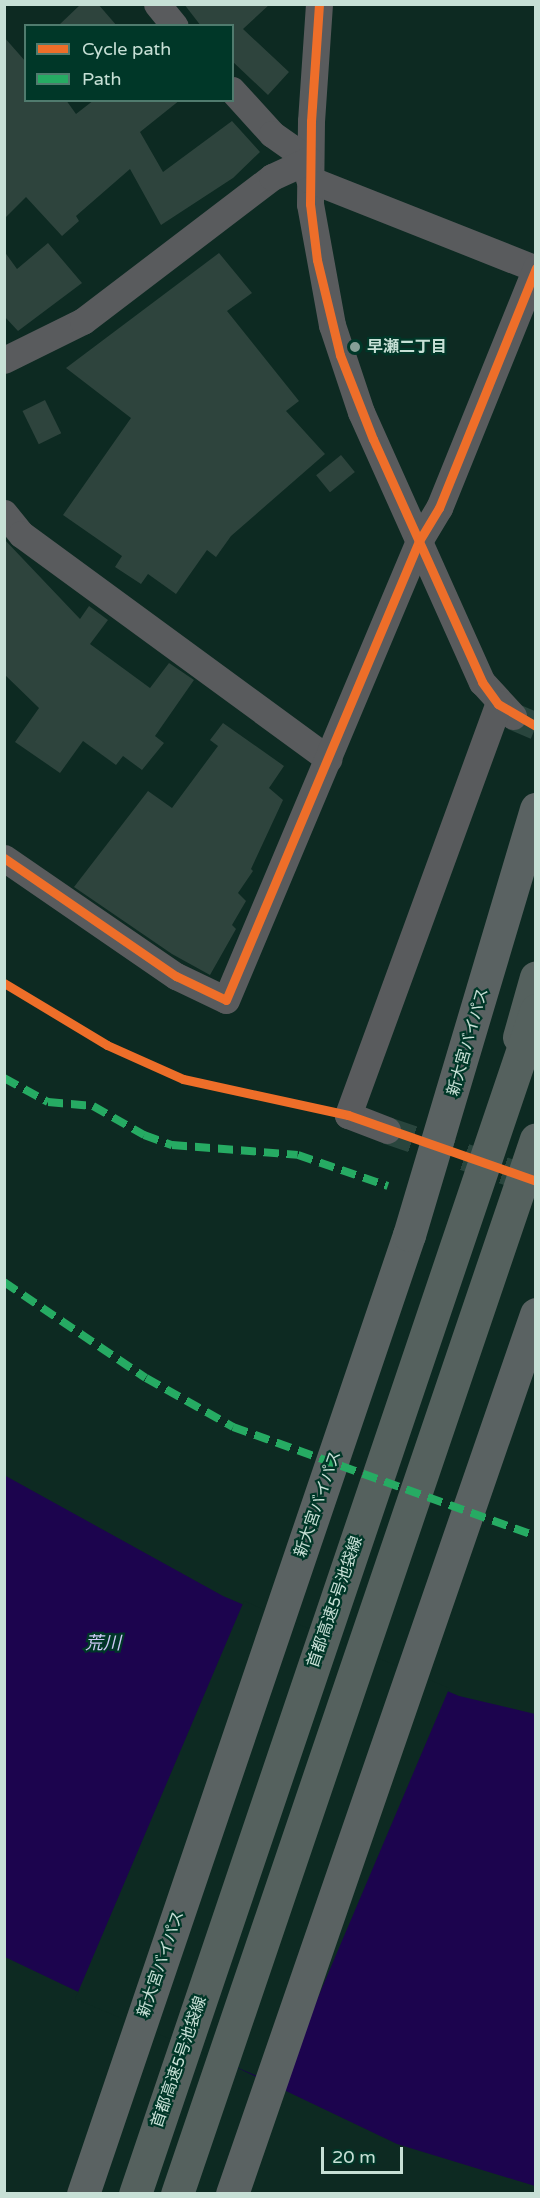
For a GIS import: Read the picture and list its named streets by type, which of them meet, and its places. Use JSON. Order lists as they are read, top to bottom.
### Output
{
  "streets": {
    "highway": ["新大宮バイパス", "首都高速5号池袋線"]
  },
  "water": ["荒川"],
  "places": ["早瀬二丁目"],
  "legend": ["Cycle path", "Path"],
  "scale_bar": "20 m"
}
